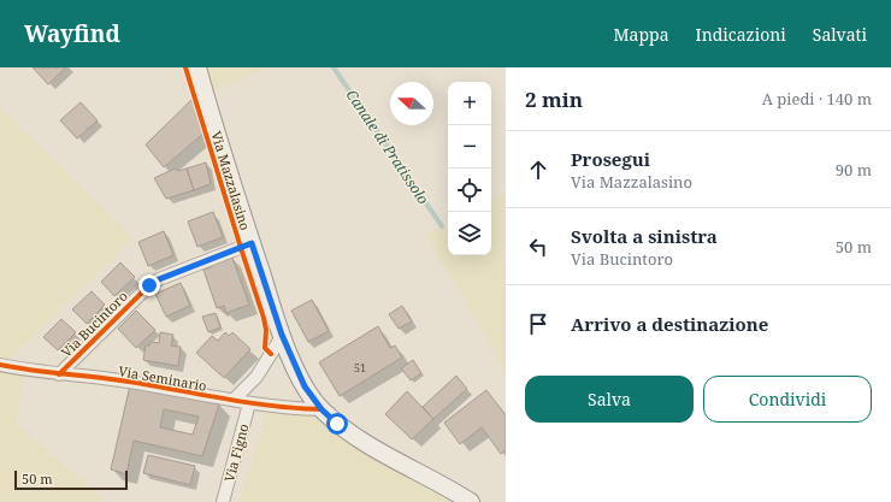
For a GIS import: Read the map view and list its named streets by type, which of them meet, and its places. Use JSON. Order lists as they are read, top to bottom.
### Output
{
  "streets": {
    "main road": ["Via Mazzalasino"],
    "street": ["Via Bucintoro", "Via Seminario", "Via Figno"]
  },
  "crossings": [
    ["Via Mazzalasino", "Via Bucintoro"],
    ["Via Mazzalasino", "Via Seminario"],
    ["Via Bucintoro", "Via Seminario"],
    ["Via Seminario", "Via Figno"]
  ],
  "water": ["Canale di Pratissolo"],
  "house_numbers": ["51"],
  "scale_bar": "50 m",
  "north": "left",
  "page": {
    "header": "Wayfind",
    "nav": ["Mappa", "Indicazioni", "Salvati"],
    "heading": ["2 min", "A piedi · 140 m"],
    "map_buttons": ["+", "−"],
    "list": [
      ["Prosegui", "Via Mazzalasino", "90 m"],
      ["Svolta a sinistra", "Via Bucintoro", "50 m"],
      "Arrivo a destinazione"
    ],
    "buttons": ["Salva", "Condividi"],
    "scale": "50 m"
  }
}
